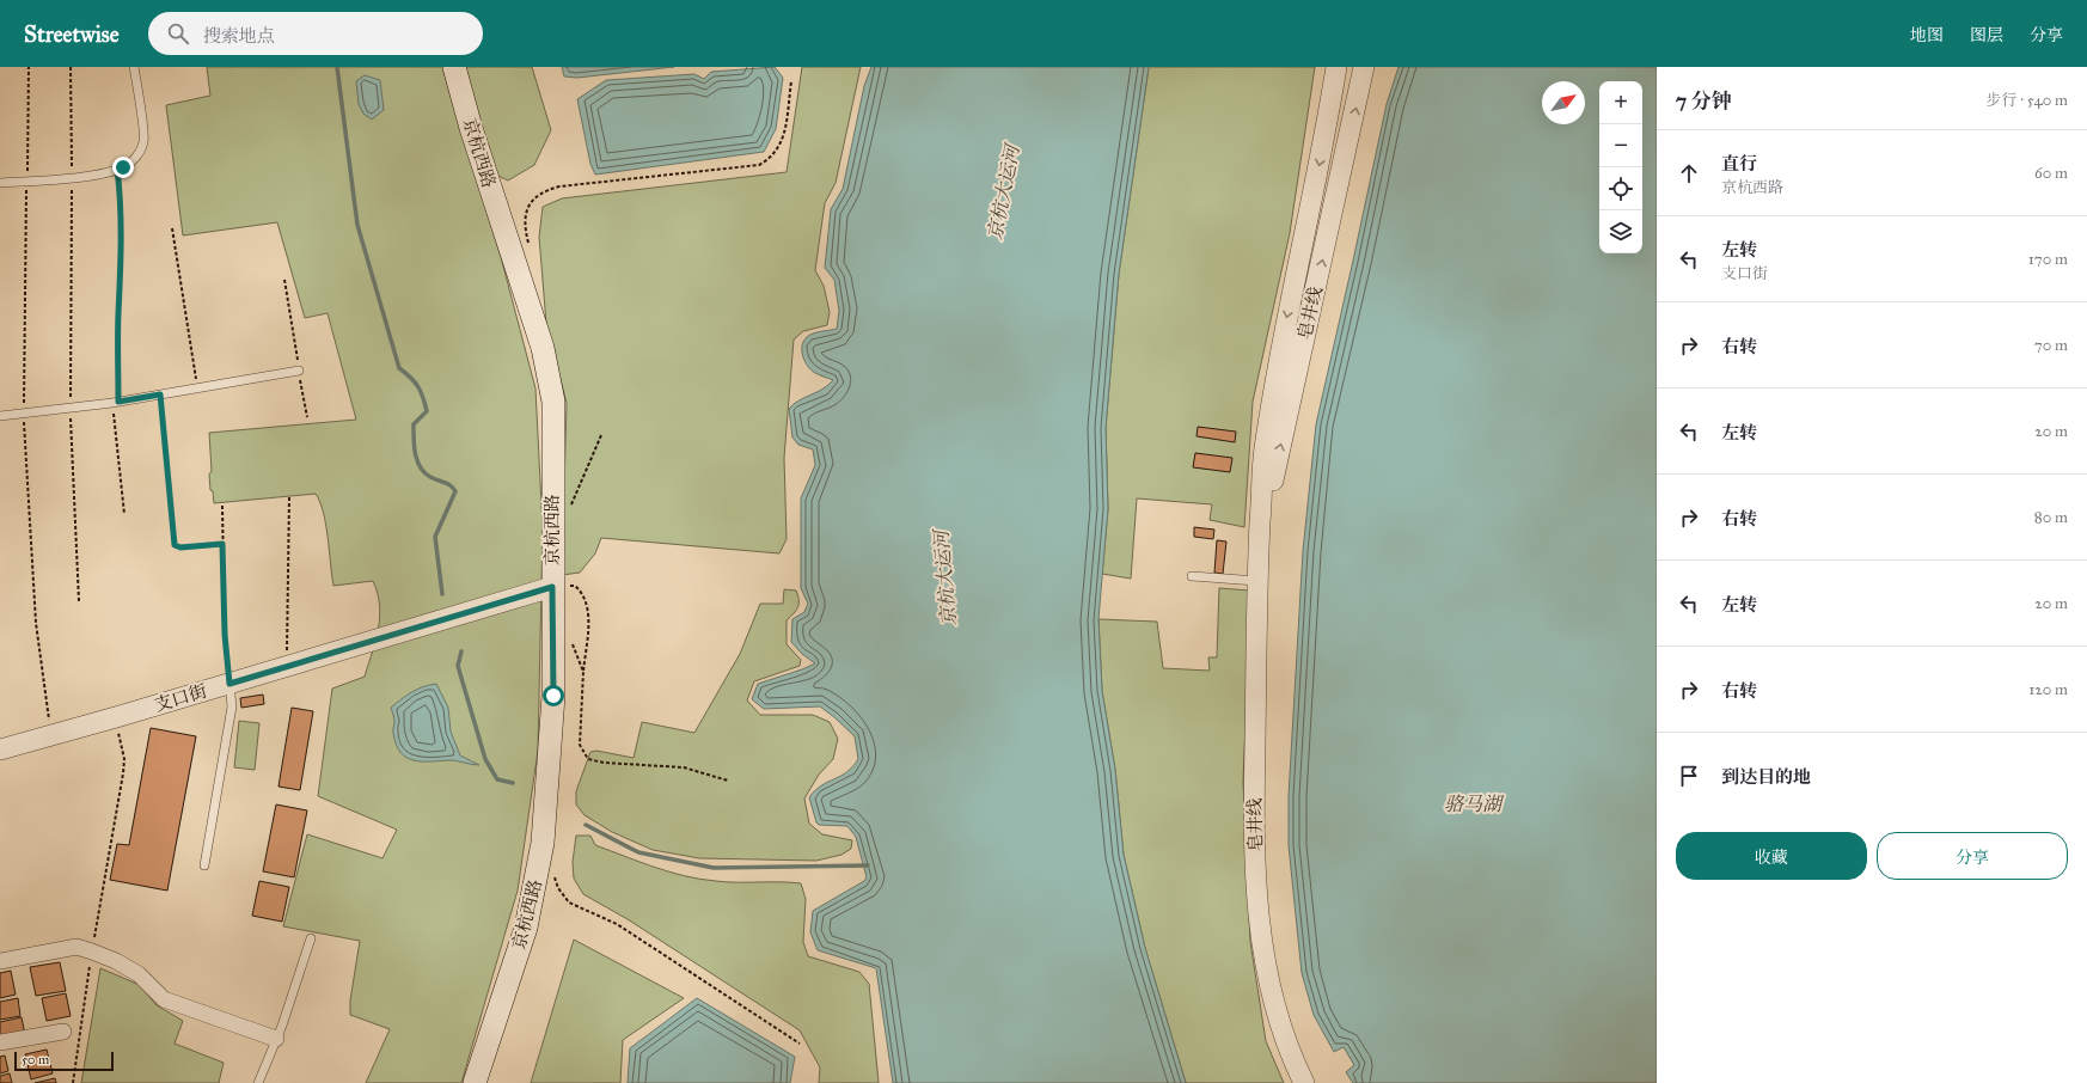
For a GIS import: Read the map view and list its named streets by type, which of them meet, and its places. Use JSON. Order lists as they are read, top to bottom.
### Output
{
  "streets": {
    "main road": ["京杭西路"],
    "street": ["皂井线", "支口街"]
  },
  "crossings": [
    ["京杭西路", "支口街"]
  ],
  "water": ["京杭大运河", "骆马湖"],
  "scale_bar": "50 m",
  "north": "top right",
  "page": {
    "header": "Streetwise",
    "search": "搜索地点",
    "nav": ["地图", "图层", "分享"],
    "heading": ["7 分钟", "步行 · 540 m"],
    "map_buttons": ["+", "−"],
    "list": [
      ["直行", "京杭西路", "60 m"],
      ["左转", "支口街", "170 m"],
      ["右转", "70 m"],
      ["左转", "20 m"],
      ["右转", "80 m"],
      ["左转", "20 m"],
      ["右转", "120 m"],
      "到达目的地"
    ],
    "buttons": ["收藏", "分享"],
    "scale": "50 m"
  }
}
